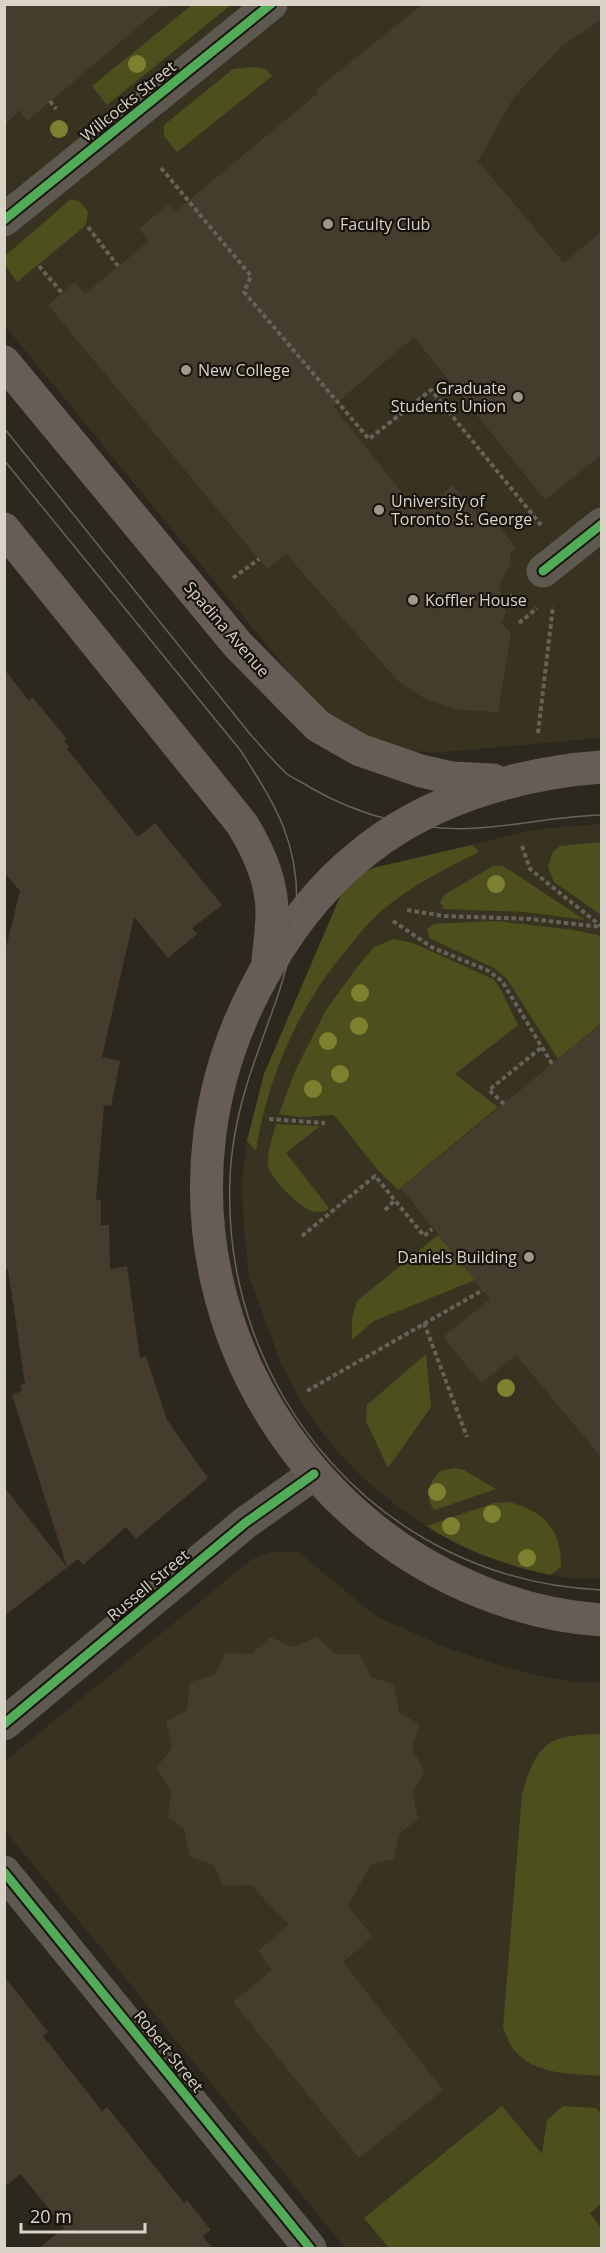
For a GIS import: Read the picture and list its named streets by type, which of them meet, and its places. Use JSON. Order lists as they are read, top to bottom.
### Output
{
  "streets": {
    "main road": ["Spadina Avenue"],
    "street": ["Willcocks Street", "Russell Street", "Robert Street"]
  },
  "places": [
    "Faculty Club",
    "New College",
    "Graduate Students Union",
    "University of Toronto St. George",
    "Koffler House",
    "Daniels Building"
  ],
  "scale_bar": "20 m"
}
